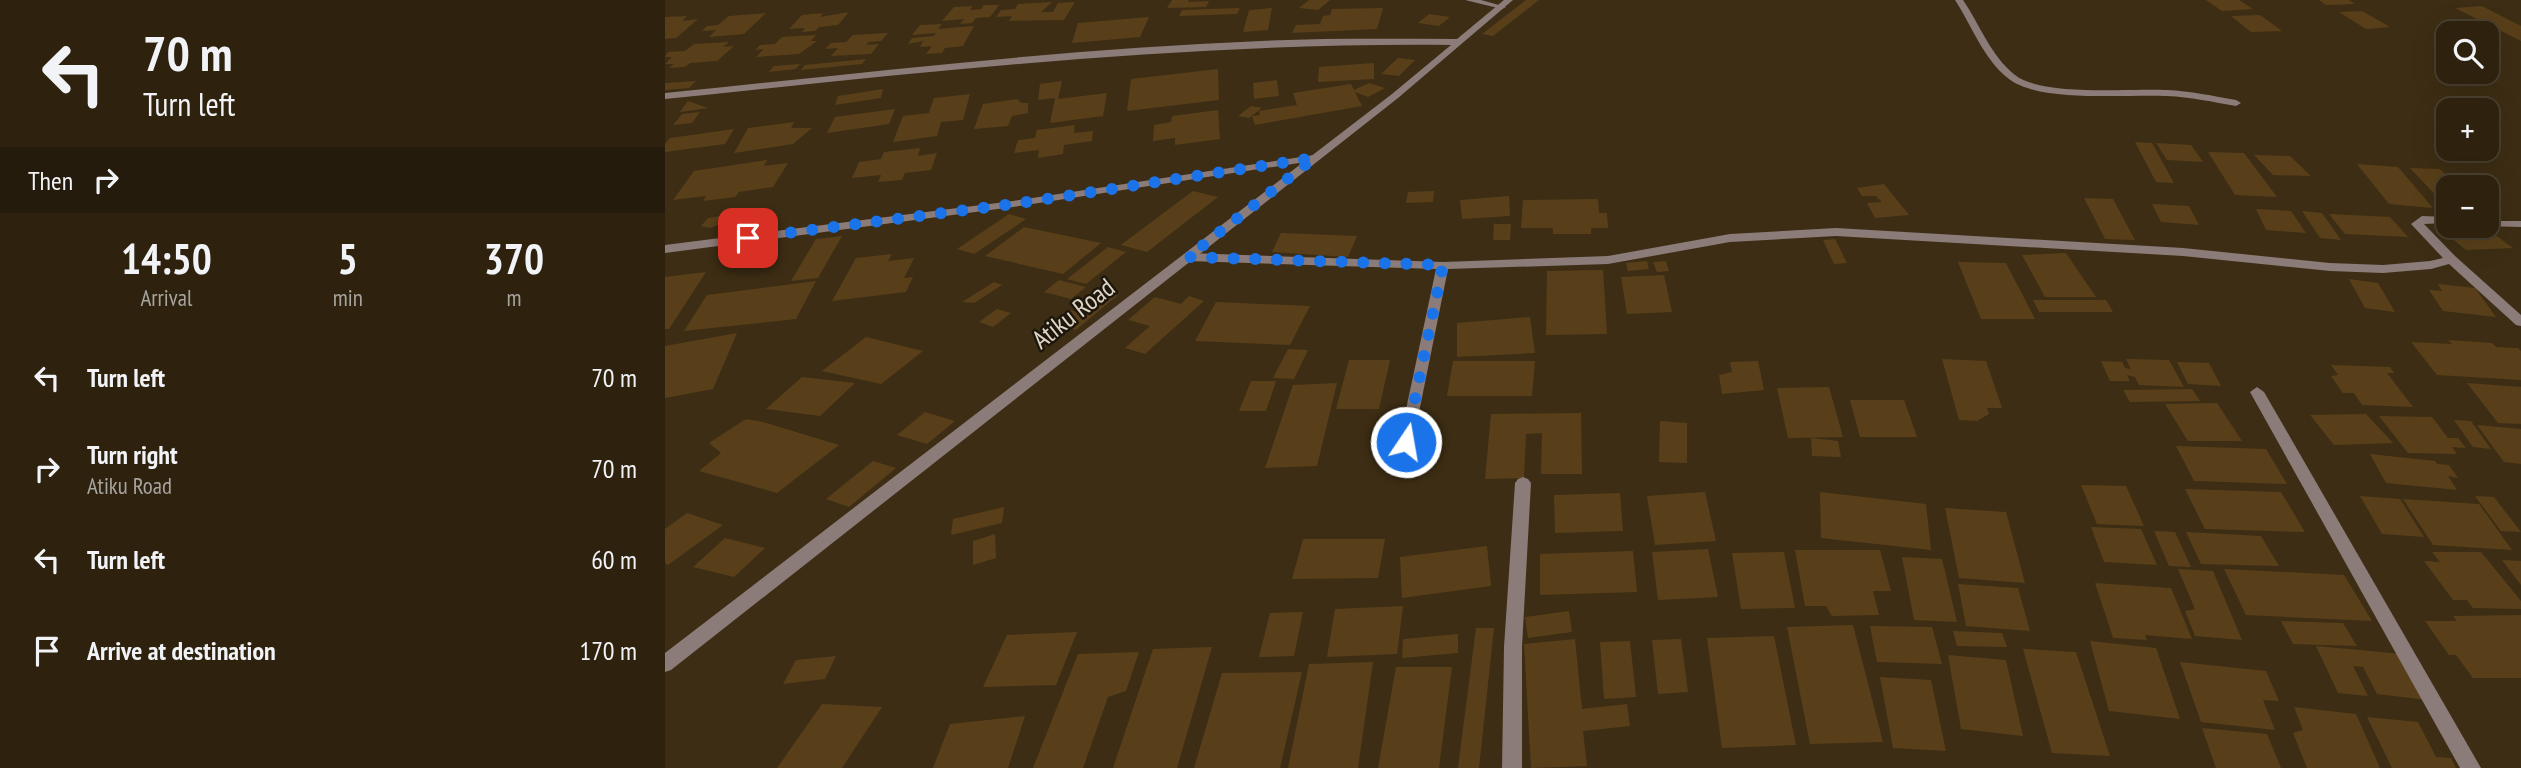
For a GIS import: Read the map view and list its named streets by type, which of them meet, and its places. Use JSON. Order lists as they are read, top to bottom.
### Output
{
  "streets": {
    "street": ["Atiku Road"]
  },
  "page": {
    "turn": ["70 m", "Turn left"],
    "map_buttons": ["+", "−"],
    "then": "Then",
    "eta": [
      "14:50",
      "Arrival",
      "5",
      "min",
      "370",
      "m"
    ],
    "list": [
      {
        "name": "Turn left",
        "value": "70 m"
      },
      {
        "name": "Turn right",
        "note": "Atiku Road",
        "value": "70 m"
      },
      {
        "name": "Turn left",
        "value": "60 m"
      },
      {
        "name": "Arrive at destination",
        "value": "170 m"
      }
    ]
  }
}
